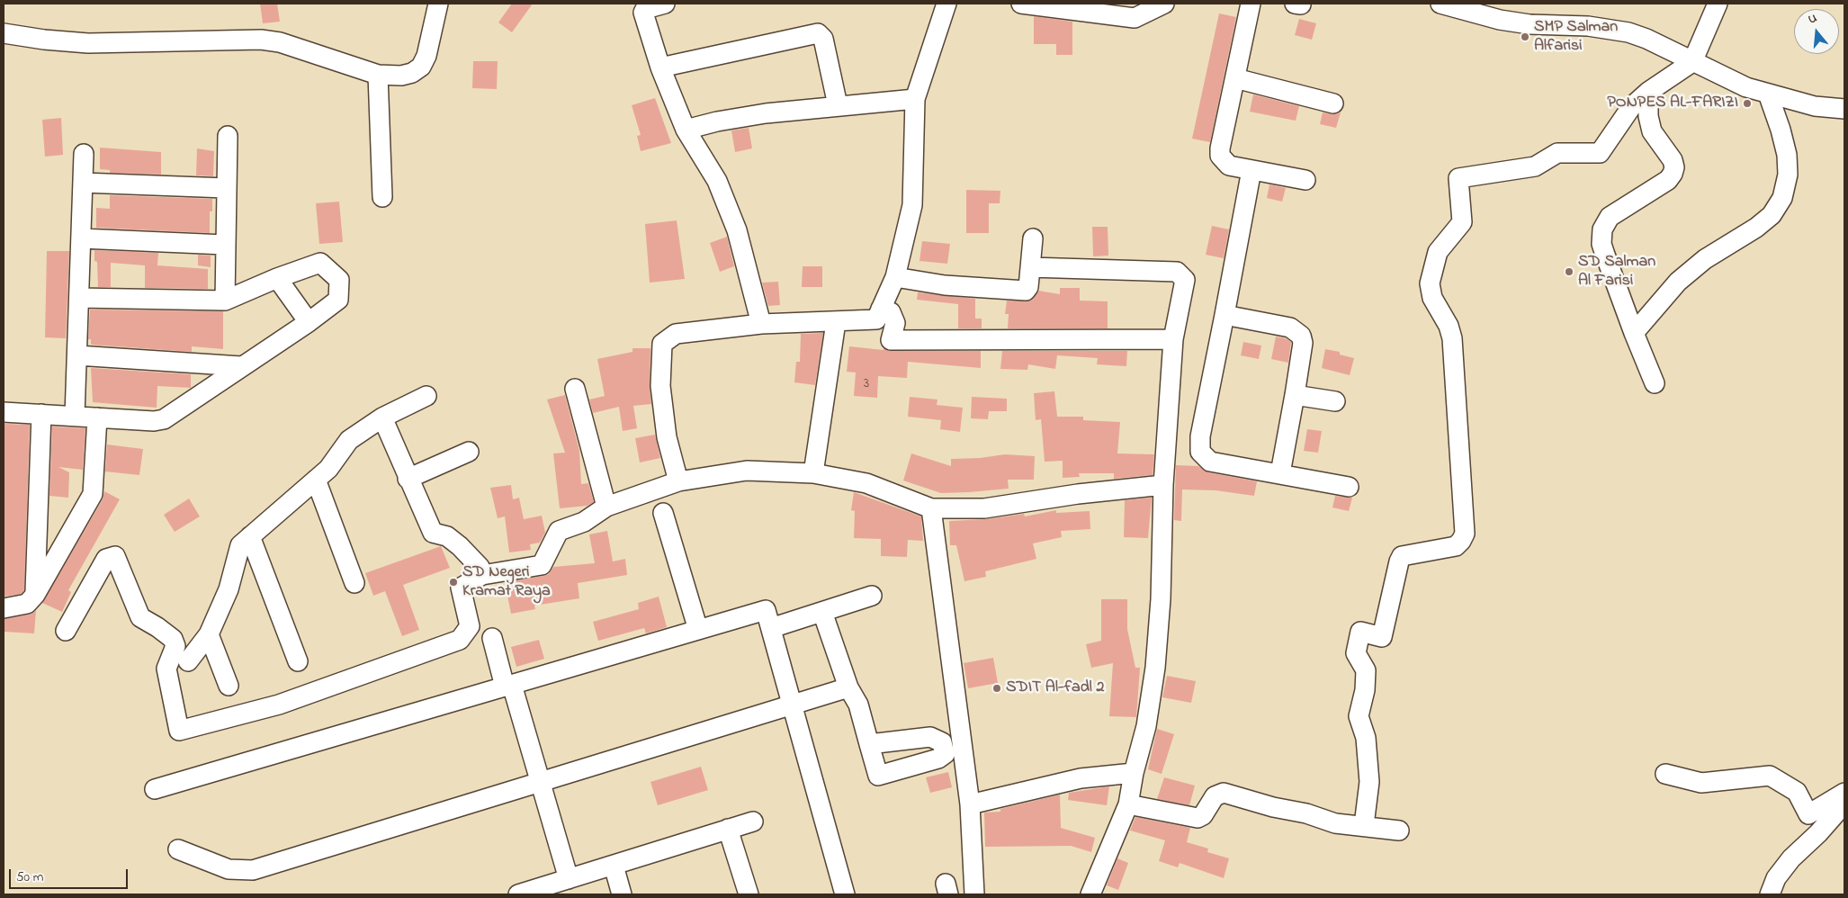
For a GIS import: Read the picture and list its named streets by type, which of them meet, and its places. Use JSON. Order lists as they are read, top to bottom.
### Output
{
  "places": [
    "SMP Salman Alfarisi",
    "PONPES AL-FARIZI",
    "SD Salman Al Farisi",
    "SD Negeri Kramat Raya",
    "SDIT Al-fadl 2"
  ],
  "house_numbers": ["3"],
  "scale_bar": "50 m",
  "north": "top"
}
